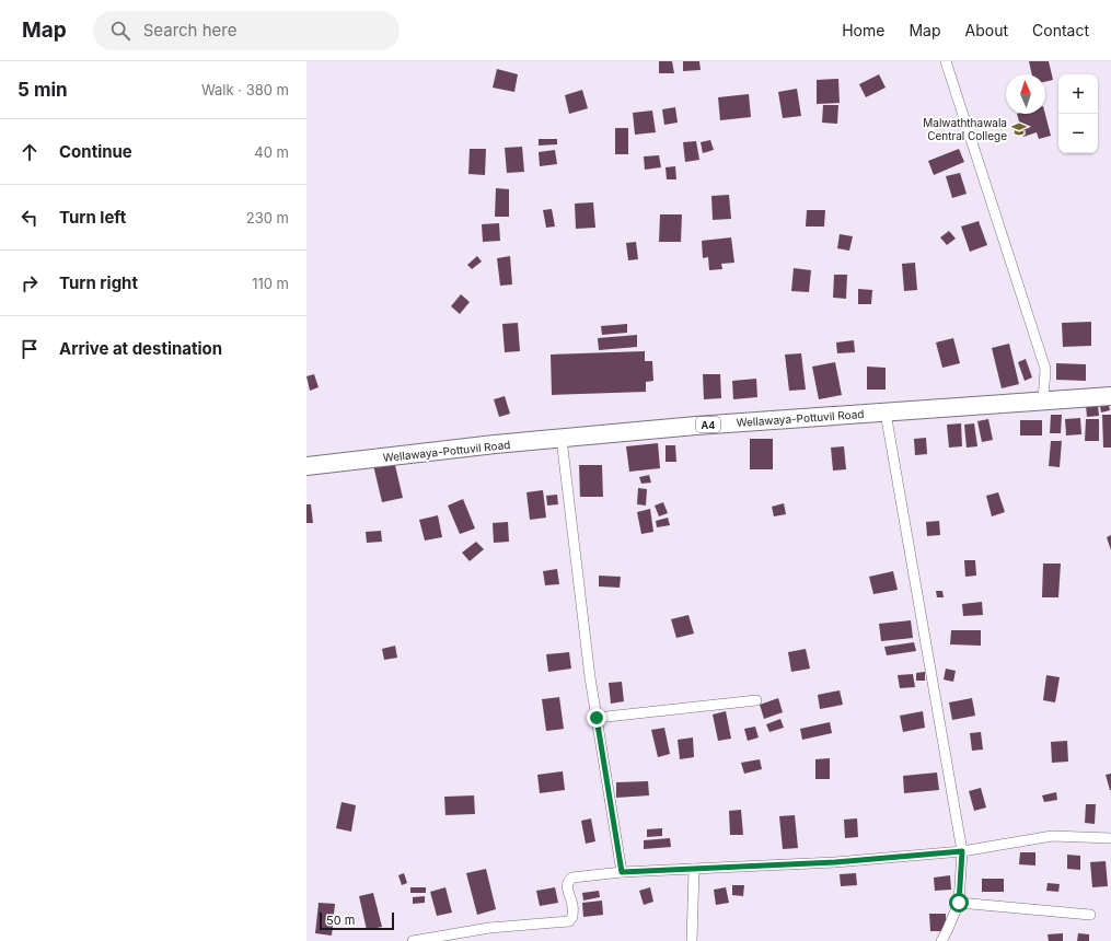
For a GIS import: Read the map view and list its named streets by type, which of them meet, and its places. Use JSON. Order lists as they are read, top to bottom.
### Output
{
  "streets": {
    "highway": ["Wellawaya-Pottuvil Road", "A4"]
  },
  "places": {
    "school or university": ["Malwaththawala Central College"]
  },
  "scale_bar": "50 m",
  "north": "top",
  "page": {
    "header": "Map",
    "search": "Search here",
    "nav": [
      "Home",
      "Map",
      "About",
      "Contact"
    ],
    "heading": ["5 min", "Walk · 380 m"],
    "map_buttons": ["+", "−"],
    "list": [
      ["Continue", "40 m"],
      ["Turn left", "230 m"],
      ["Turn right", "110 m"],
      "Arrive at destination"
    ],
    "scale": "50 m"
  }
}
